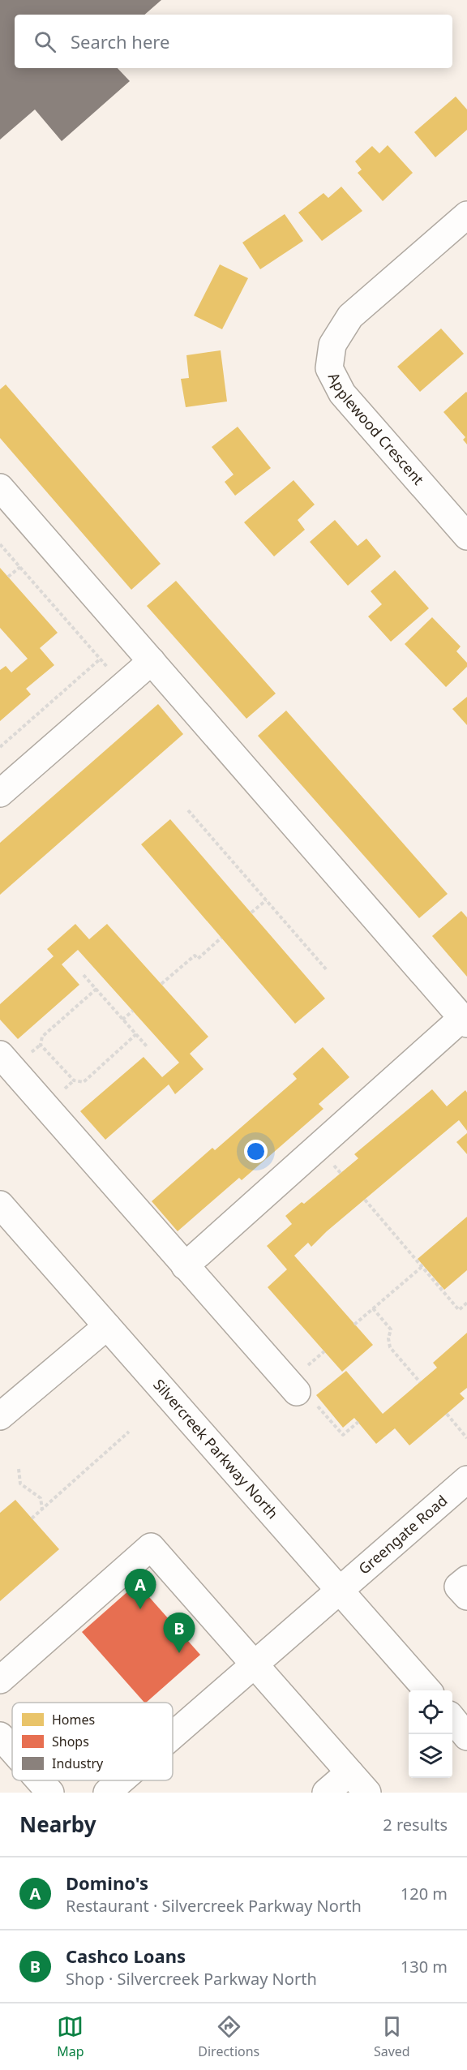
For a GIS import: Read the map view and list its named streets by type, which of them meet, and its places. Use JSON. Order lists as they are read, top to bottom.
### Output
{
  "streets": {
    "main road": ["Applewood Crescent", "Silvercreek Parkway North", "Greengate Road"]
  },
  "crossings": [
    ["Silvercreek Parkway North", "Greengate Road"]
  ],
  "legend": ["Homes", "Shops", "Industry"],
  "page": {
    "search": "Search here",
    "pins": ["A", "B"],
    "heading": ["Nearby", "2 results"],
    "list": [
      {
        "mark": "A",
        "name": "Domino's",
        "note": "Restaurant · Silvercreek Parkway North",
        "value": "120 m"
      },
      {
        "mark": "B",
        "name": "Cashco Loans",
        "note": "Shop · Silvercreek Parkway North",
        "value": "130 m"
      }
    ],
    "nav": ["Map", "Directions", "Saved"]
  }
}
